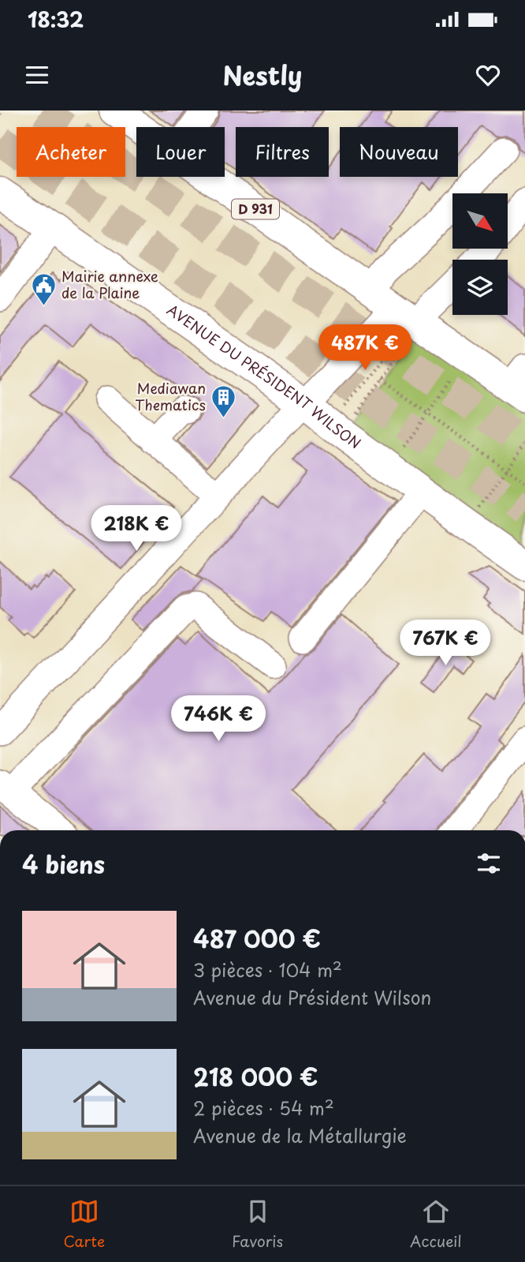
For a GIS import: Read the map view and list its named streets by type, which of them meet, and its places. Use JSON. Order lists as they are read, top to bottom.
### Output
{
  "streets": {
    "main road": ["D 931", "AVENUE DU PRÉSIDENT WILSON"]
  },
  "places": {
    "public building": ["Mairie annexe de la Plaine"],
    "building": ["Mediawan Thematics"]
  },
  "north": "bottom right",
  "page": {
    "status": "18:32",
    "header": "Nestly",
    "chip": [
      "Acheter",
      "Louer",
      "Filtres",
      "Nouveau"
    ],
    "price": [
      "487K €",
      "218K €",
      "767K €",
      "746K €"
    ],
    "heading": "4 biens",
    "list": [
      {
        "name": "487 000 €",
        "note": "3 pièces · 104 m² · Avenue du Président Wilson"
      },
      {
        "name": "218 000 €",
        "note": "2 pièces · 54 m² · Avenue de la Métallurgie"
      }
    ],
    "tabs": ["Carte", "Favoris", "Accueil"]
  }
}
